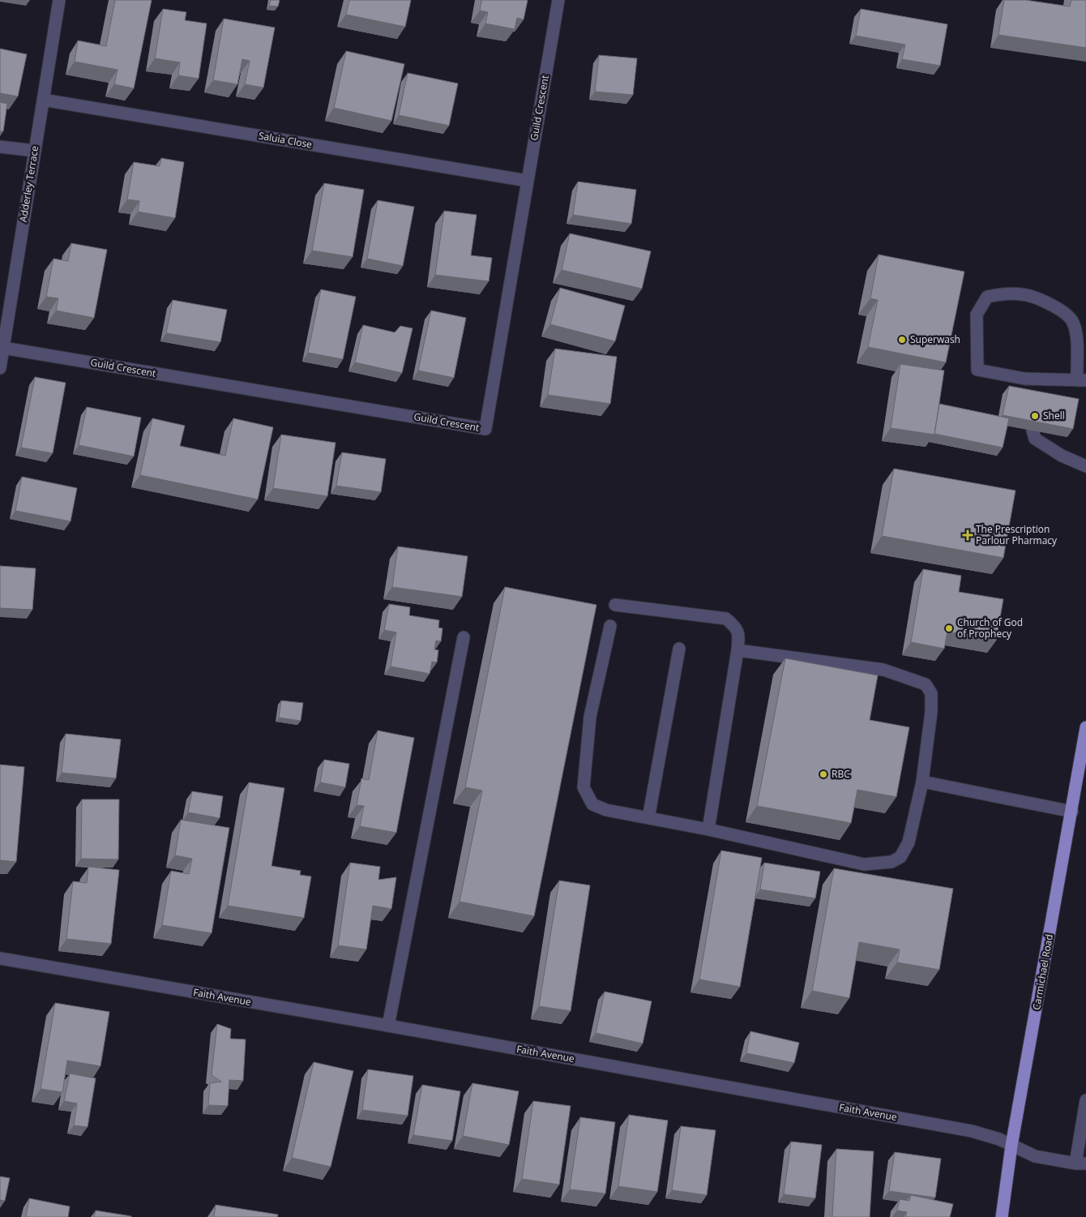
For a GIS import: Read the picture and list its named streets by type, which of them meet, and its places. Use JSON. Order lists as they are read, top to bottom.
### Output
{
  "streets": {
    "main road": ["Carmichael Road"],
    "street": [
      "Guild Crescent",
      "Saluia Close",
      "Adderley Terrace",
      "Faith Avenue"
    ]
  },
  "crossings": [
    ["Guild Crescent", "Saluia Close"],
    ["Guild Crescent", "Adderley Terrace"],
    ["Saluia Close", "Adderley Terrace"],
    ["Carmichael Road", "Faith Avenue"]
  ],
  "places": {
    "other": [
      "Superwash",
      "Shell",
      "Church of God of Prophecy",
      "RBC"
    ],
    "health": ["The Prescription Parlour Pharmacy"]
  }
}
